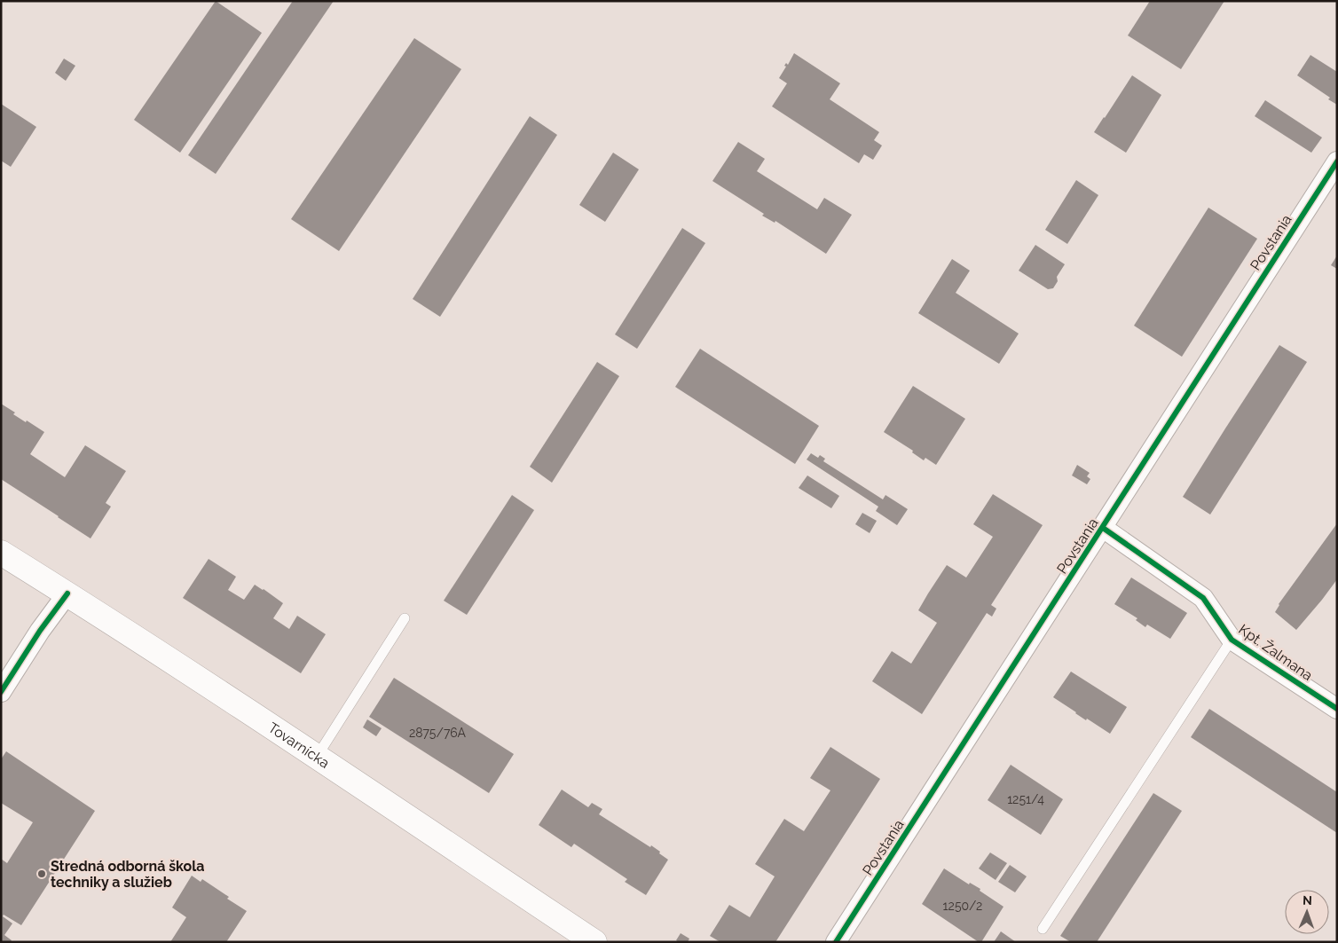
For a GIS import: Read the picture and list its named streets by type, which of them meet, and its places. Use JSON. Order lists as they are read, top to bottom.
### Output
{
  "streets": {
    "main road": ["Tovarnícka"],
    "street": ["Povstania", "Kpt. Žalmana"]
  },
  "crossings": [
    ["Povstania", "Kpt. Žalmana"]
  ],
  "places": ["Stredná odborná škola techniky a služieb"],
  "house_numbers": ["2875/76A", "1251/4", "1250/2"],
  "north": "top"
}
